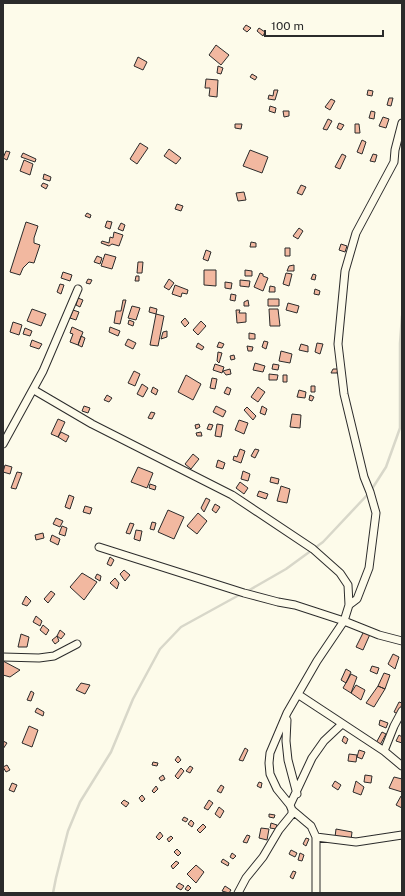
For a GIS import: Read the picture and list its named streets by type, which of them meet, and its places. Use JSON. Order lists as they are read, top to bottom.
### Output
{
  "scale_bar": "100 m"
}
